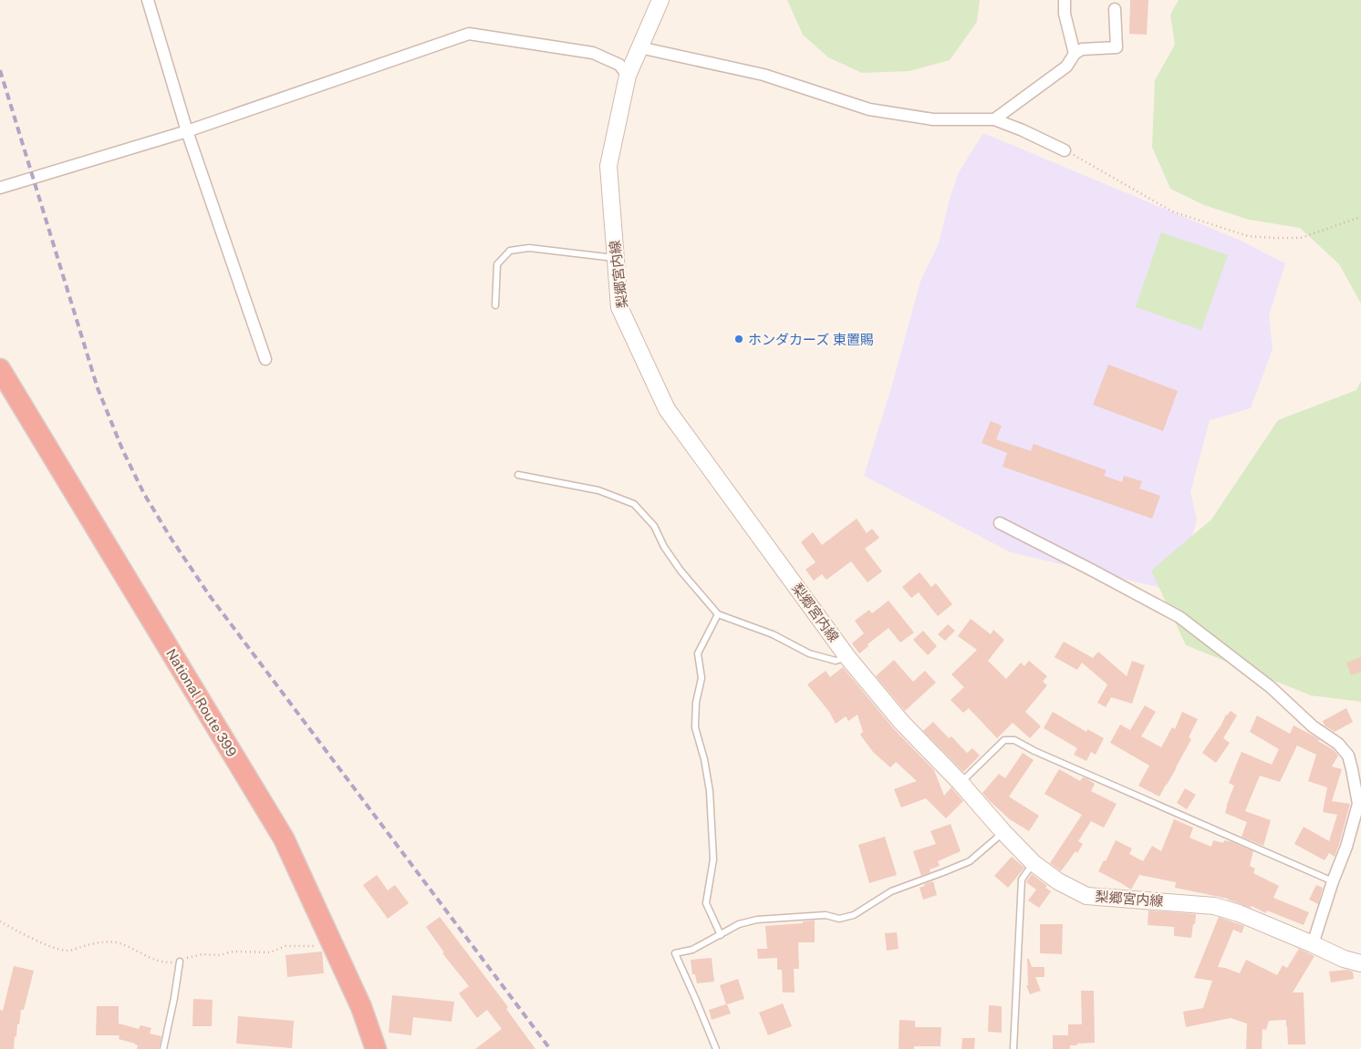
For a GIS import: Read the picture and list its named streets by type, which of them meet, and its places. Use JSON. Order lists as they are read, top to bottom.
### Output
{
  "streets": {
    "highway": ["National Route 399"],
    "main road": ["梨郷宮内線"]
  },
  "places": ["ホンダカーズ 東置賜"]
}
